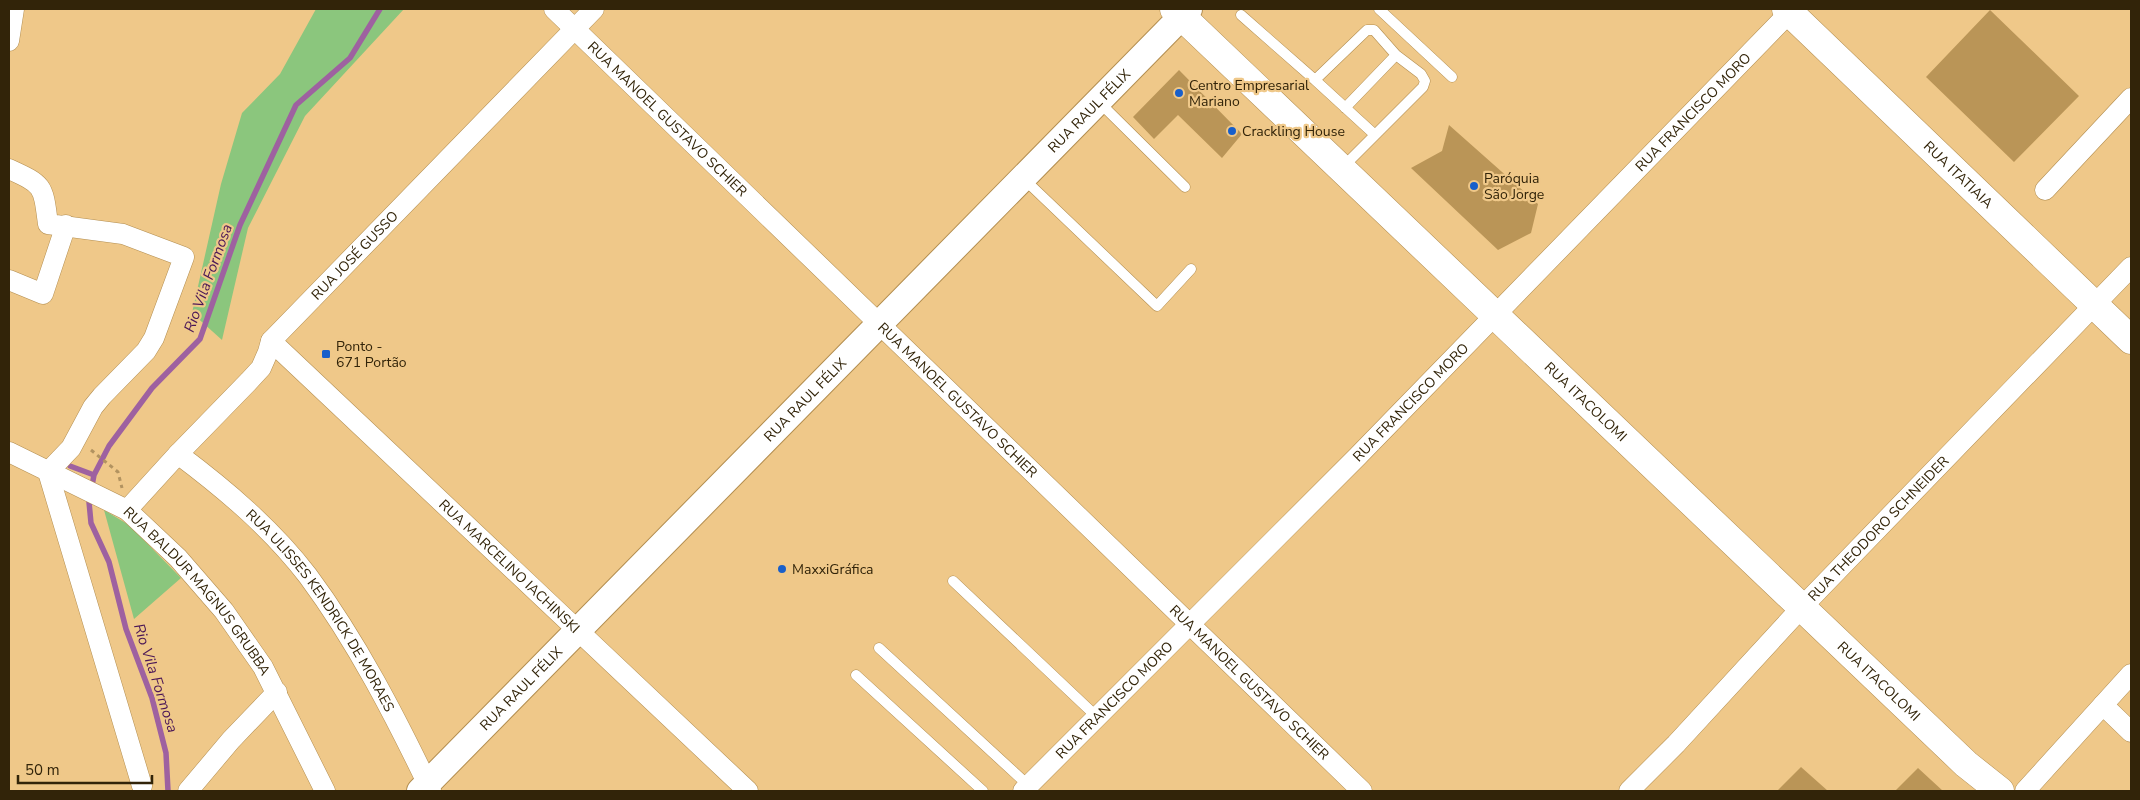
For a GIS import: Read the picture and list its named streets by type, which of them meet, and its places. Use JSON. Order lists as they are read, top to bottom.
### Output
{
  "streets": {
    "main road": ["RUA ITATIAIA", "RUA ITACOLOMI"],
    "street": [
      "RUA RAUL FÉLIX",
      "RUA FRANCISCO MORO",
      "RUA MANOEL GUSTAVO SCHIER",
      "RUA JOSÉ GUSSO",
      "RUA THEODORO SCHNEIDER",
      "RUA MARCELINO IACHINSKI",
      "RUA BALDUR MAGNUS GRUBBA",
      "RUA ULISSES KENDRICK DE MORAES"
    ]
  },
  "crossings": [
    ["RUA RAUL FÉLIX", "RUA MANOEL GUSTAVO SCHIER"],
    ["RUA RAUL FÉLIX", "RUA ITACOLOMI"],
    ["RUA RAUL FÉLIX", "RUA MARCELINO IACHINSKI"],
    ["RUA RAUL FÉLIX", "RUA ULISSES KENDRICK DE MORAES"],
    ["RUA FRANCISCO MORO", "RUA MANOEL GUSTAVO SCHIER"],
    ["RUA FRANCISCO MORO", "RUA ITATIAIA"],
    ["RUA FRANCISCO MORO", "RUA ITACOLOMI"],
    ["RUA MANOEL GUSTAVO SCHIER", "RUA JOSÉ GUSSO"],
    ["RUA ITATIAIA", "RUA THEODORO SCHNEIDER"],
    ["RUA JOSÉ GUSSO", "RUA MARCELINO IACHINSKI"],
    ["RUA JOSÉ GUSSO", "RUA BALDUR MAGNUS GRUBBA"],
    ["RUA JOSÉ GUSSO", "RUA ULISSES KENDRICK DE MORAES"],
    ["RUA ITACOLOMI", "RUA THEODORO SCHNEIDER"]
  ],
  "water": ["Rio Vila Formosa"],
  "places": {
    "other": [
      "Centro Empresarial Mariano",
      "Crackling House",
      "Paróquia São Jorge",
      "MaxxiGráfica"
    ],
    "transit": ["Ponto - 671 Portão"]
  },
  "scale_bar": "50 m"
}
